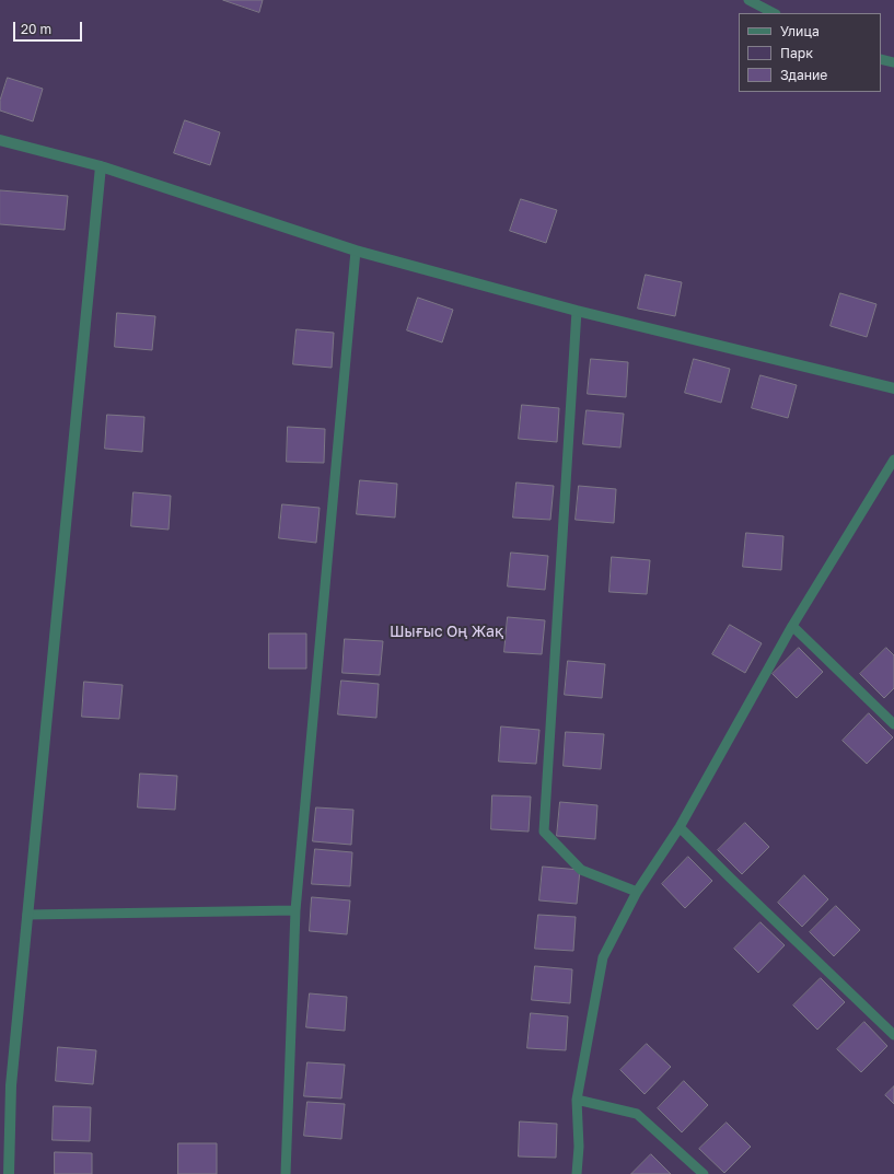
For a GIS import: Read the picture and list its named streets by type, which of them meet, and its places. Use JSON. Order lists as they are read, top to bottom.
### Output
{
  "parks": ["Шығыс Оң Жақ"],
  "legend": ["Улица", "Парк", "Здание"],
  "scale_bar": "20 m"
}
